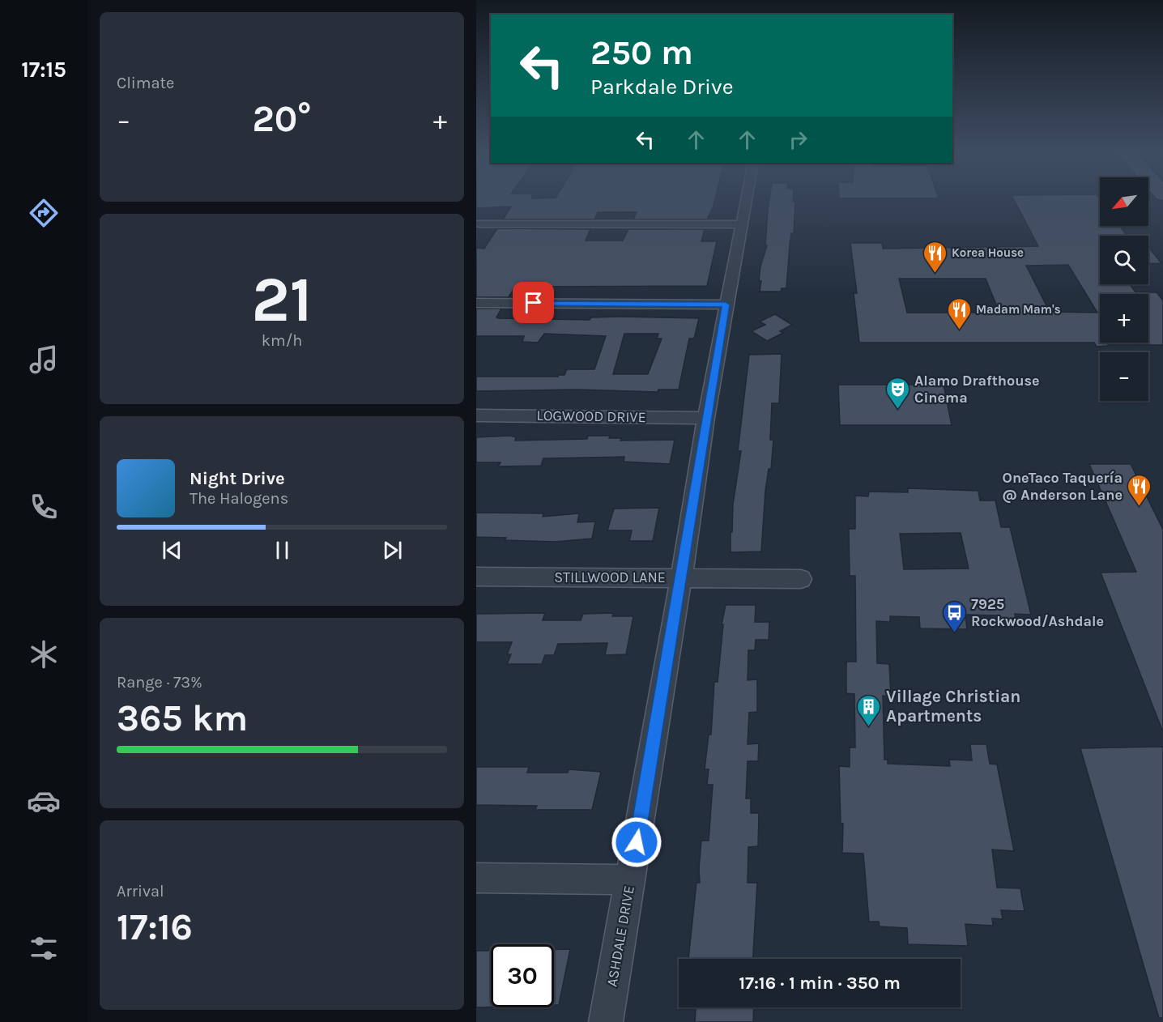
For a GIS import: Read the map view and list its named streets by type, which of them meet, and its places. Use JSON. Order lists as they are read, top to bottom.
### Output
{
  "streets": {
    "street": ["LOGWOOD DRIVE", "STILLWOOD LANE", "ASHDALE DRIVE"]
  },
  "crossings": [
    ["LOGWOOD DRIVE", "ASHDALE DRIVE"],
    ["STILLWOOD LANE", "ASHDALE DRIVE"]
  ],
  "places": {
    "restaurant": ["Korea House", "Madam Mam's", "OneTaco Taquería @ Anderson Lane"],
    "theatre": ["Alamo Drafthouse Cinema"],
    "bus stop": ["7925 Rockwood/Ashdale"],
    "building": ["Village Christian Apartments"]
  },
  "north": "bottom left",
  "page": {
    "tabs": "17:15",
    "tile": [
      "Climate",
      ["21", "km/h"],
      ["Range · 73%", "365 km"],
      ["Arrival", "17:16"]
    ],
    "turn": ["250 m", "Parkdale Drive"],
    "heat": ["−", "20°", "+"],
    "map_buttons": ["+", "−"],
    "song": ["Night Drive", "The Halogens"],
    "limit": "30",
    "trip": "17:16 · 1 min · 350 m"
  }
}
